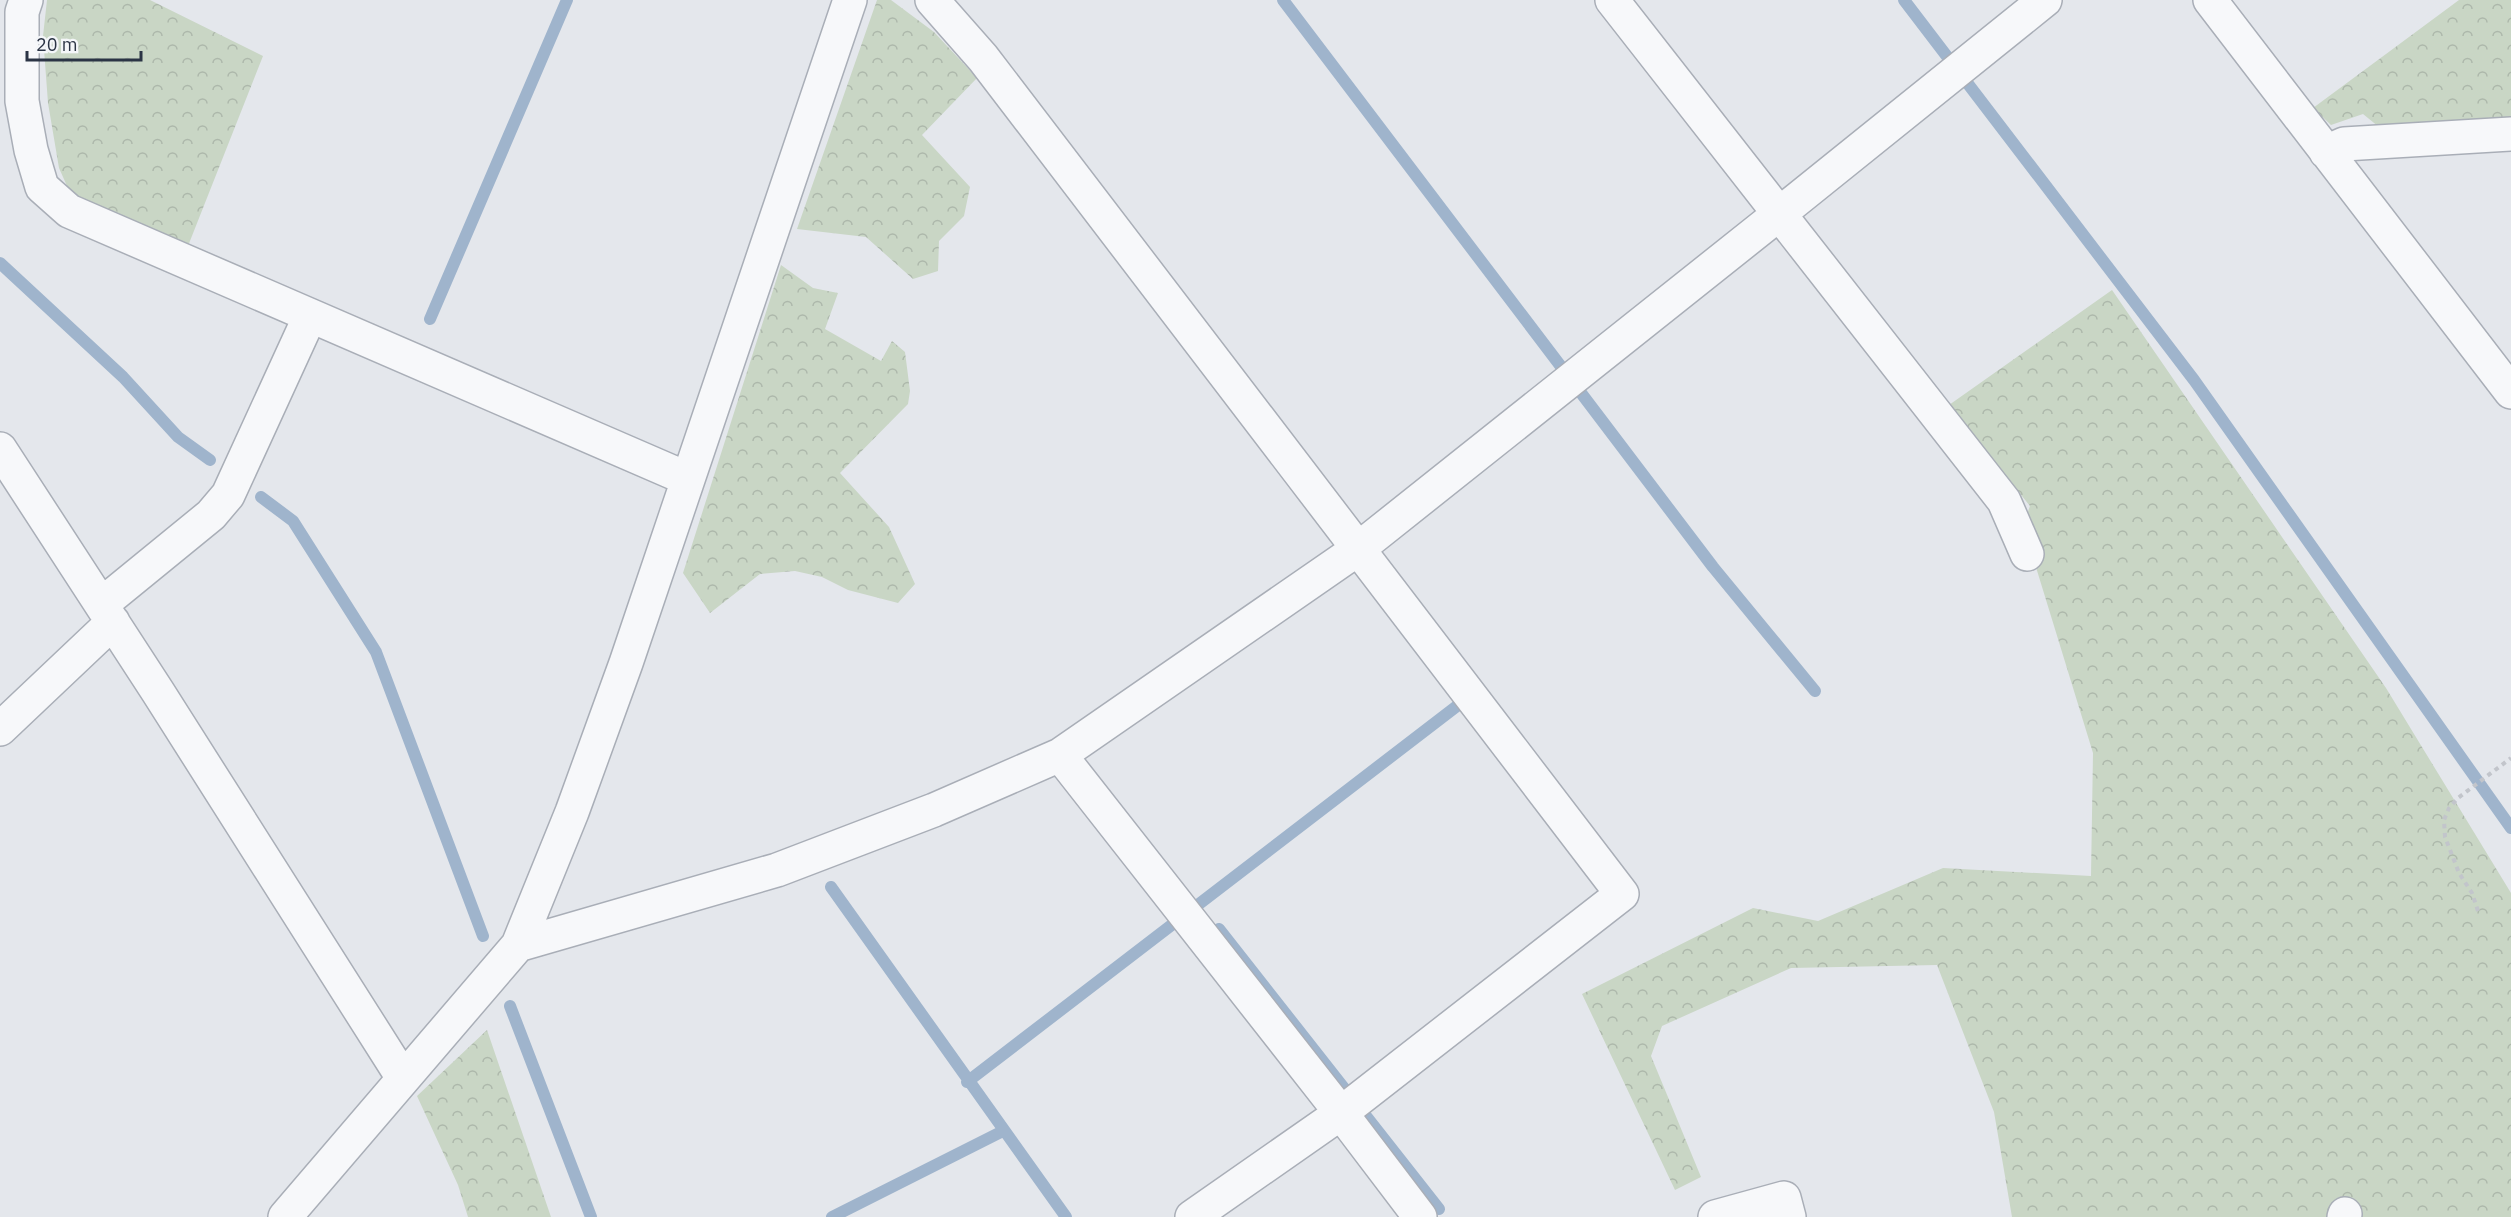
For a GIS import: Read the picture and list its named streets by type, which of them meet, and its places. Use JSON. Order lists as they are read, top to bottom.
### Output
{
  "scale_bar": "20 m"
}
